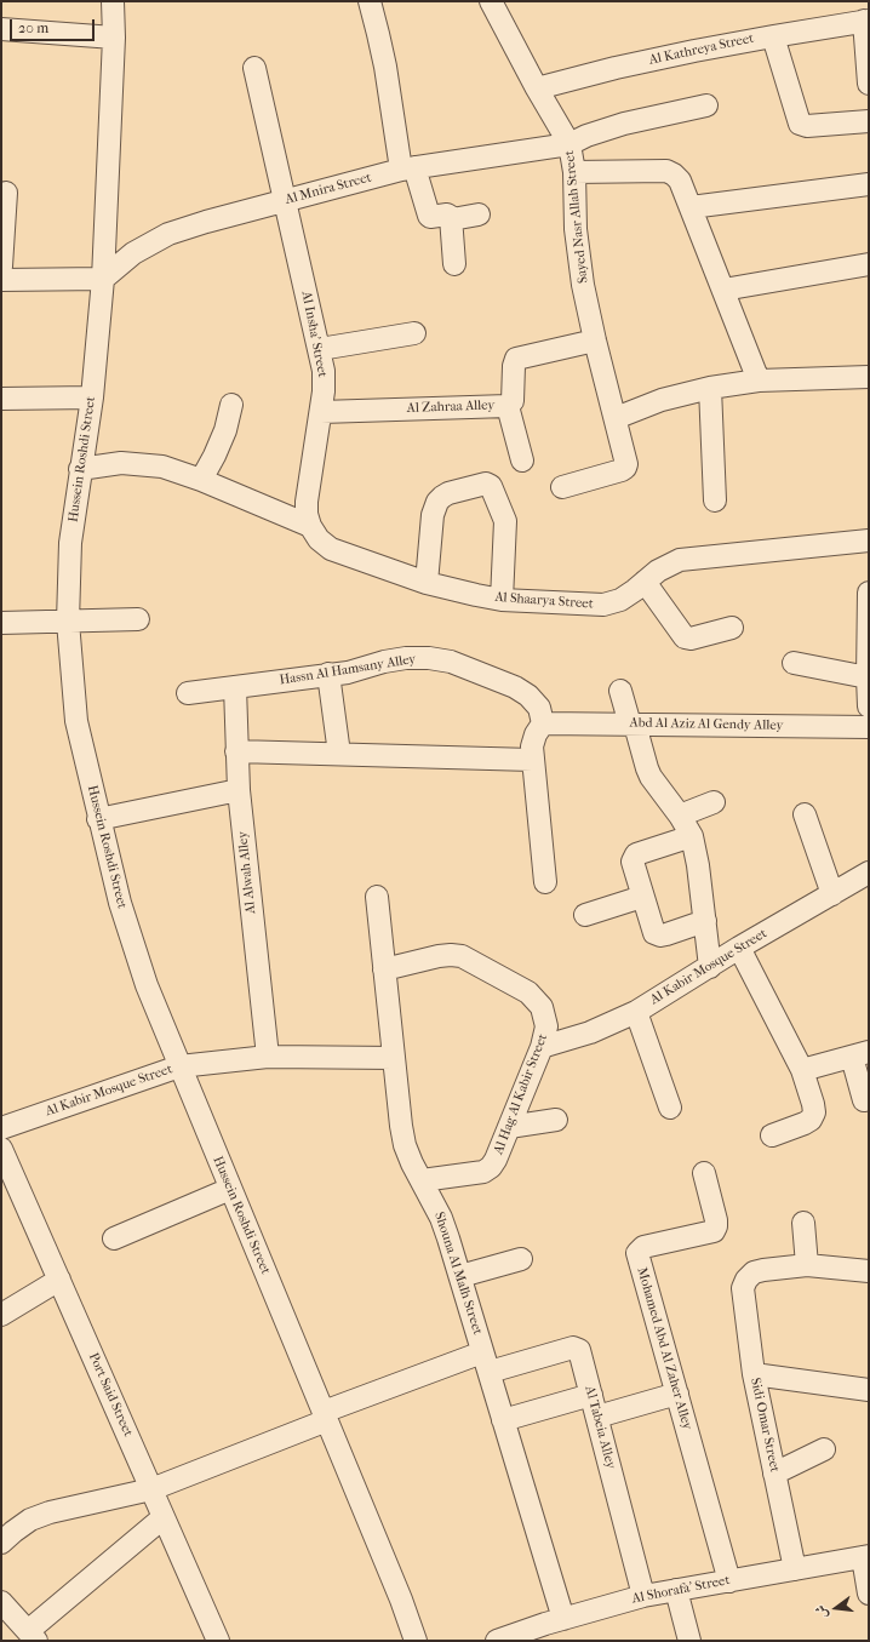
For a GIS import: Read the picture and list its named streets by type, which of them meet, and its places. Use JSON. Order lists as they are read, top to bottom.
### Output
{
  "streets": {
    "street": [
      "Al Kathreya Street",
      "Al Mnira Street",
      "Sayed Nasr Allah Street",
      "Al Insha' Street",
      "Al Zahraa Alley",
      "Hussein Roshdi Street",
      "Al Shaarya Street",
      "Hassn Al Hamsany Alley",
      "Abd Al Aziz Al Gendy Alley",
      "Al Alwah Alley",
      "Al Kabir Mosque Street",
      "Al Hag Al Kabir Street",
      "Shouna Al Malh Street",
      "Mohamed Abd Al Zaher Alley",
      "Port Said Street",
      "Sidi Omar Street",
      "Al Tabeia Alley",
      "Al Shorafa' Street"
    ]
  },
  "crossings": [
    ["Al Kathreya Street", "Sayed Nasr Allah Street"],
    ["Al Mnira Street", "Sayed Nasr Allah Street"],
    ["Al Mnira Street", "Al Insha' Street"],
    ["Al Mnira Street", "Hussein Roshdi Street"],
    ["Sayed Nasr Allah Street", "Al Zahraa Alley"],
    ["Al Insha' Street", "Al Zahraa Alley"],
    ["Al Insha' Street", "Al Shaarya Street"],
    ["Hussein Roshdi Street", "Al Kabir Mosque Street"],
    ["Hassn Al Hamsany Alley", "Abd Al Aziz Al Gendy Alley"],
    ["Hassn Al Hamsany Alley", "Al Alwah Alley"],
    ["Al Alwah Alley", "Al Kabir Mosque Street"],
    ["Al Kabir Mosque Street", "Al Hag Al Kabir Street"],
    ["Al Kabir Mosque Street", "Shouna Al Malh Street"],
    ["Al Hag Al Kabir Street", "Shouna Al Malh Street"],
    ["Shouna Al Malh Street", "Al Tabeia Alley"],
    ["Shouna Al Malh Street", "Al Shorafa' Street"],
    ["Mohamed Abd Al Zaher Alley", "Al Shorafa' Street"],
    ["Sidi Omar Street", "Al Shorafa' Street"],
    ["Al Tabeia Alley", "Al Shorafa' Street"]
  ],
  "scale_bar": "20 m",
  "north": "left"
}
